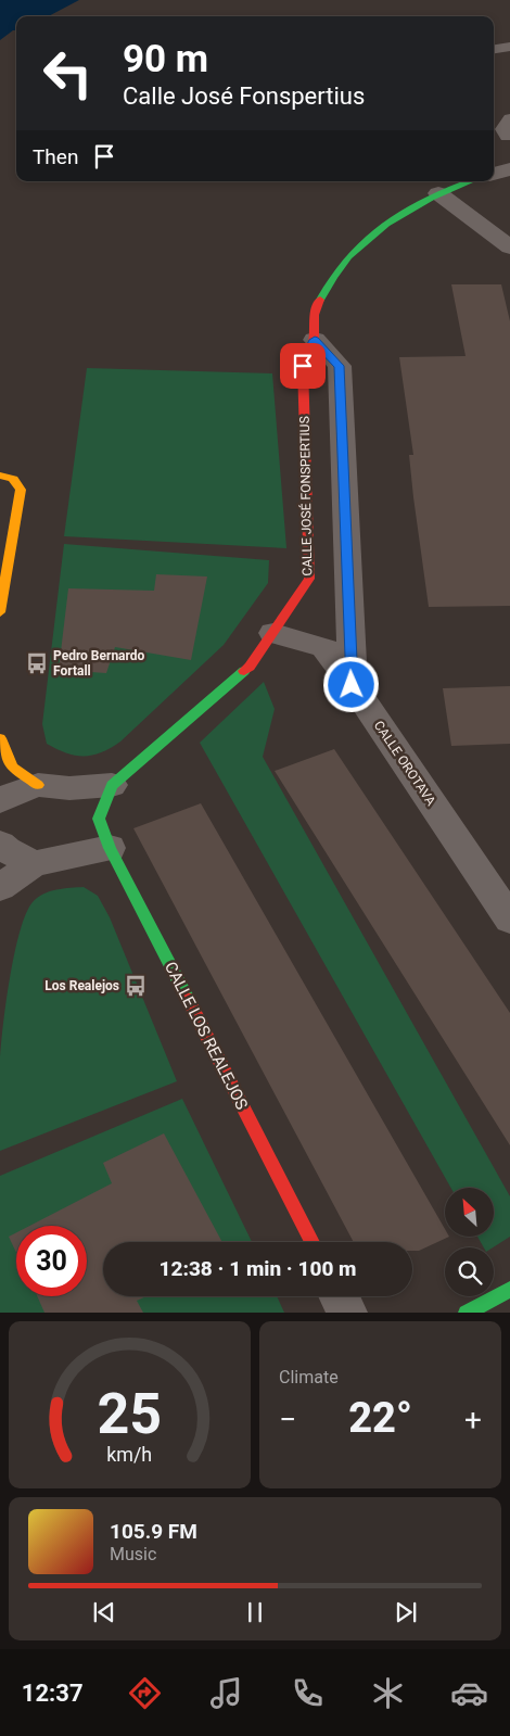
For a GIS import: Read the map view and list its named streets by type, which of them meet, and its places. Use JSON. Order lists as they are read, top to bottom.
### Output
{
  "streets": {
    "street": ["CALLE JOSÉ FONSPERTIUS", "CALLE OROTAVA", "CALLE LOS REALEJOS"]
  },
  "crossings": [
    ["CALLE JOSÉ FONSPERTIUS", "CALLE OROTAVA"],
    ["CALLE JOSÉ FONSPERTIUS", "CALLE LOS REALEJOS"]
  ],
  "places": {
    "bus stop": ["Pedro Bernardo Fortall", "Los Realejos"]
  },
  "north": "top left",
  "page": {
    "turn": ["90 m", "Calle José Fonspertius"],
    "then": "Then",
    "limit": "30",
    "trip": "12:38 · 1 min · 100 m",
    "tile": "Climate",
    "heat": ["−", "22°", "+"],
    "song": ["105.9 FM", "Music"],
    "tabs": "12:37",
    "gauge": ["25", "km/h"]
  }
}
